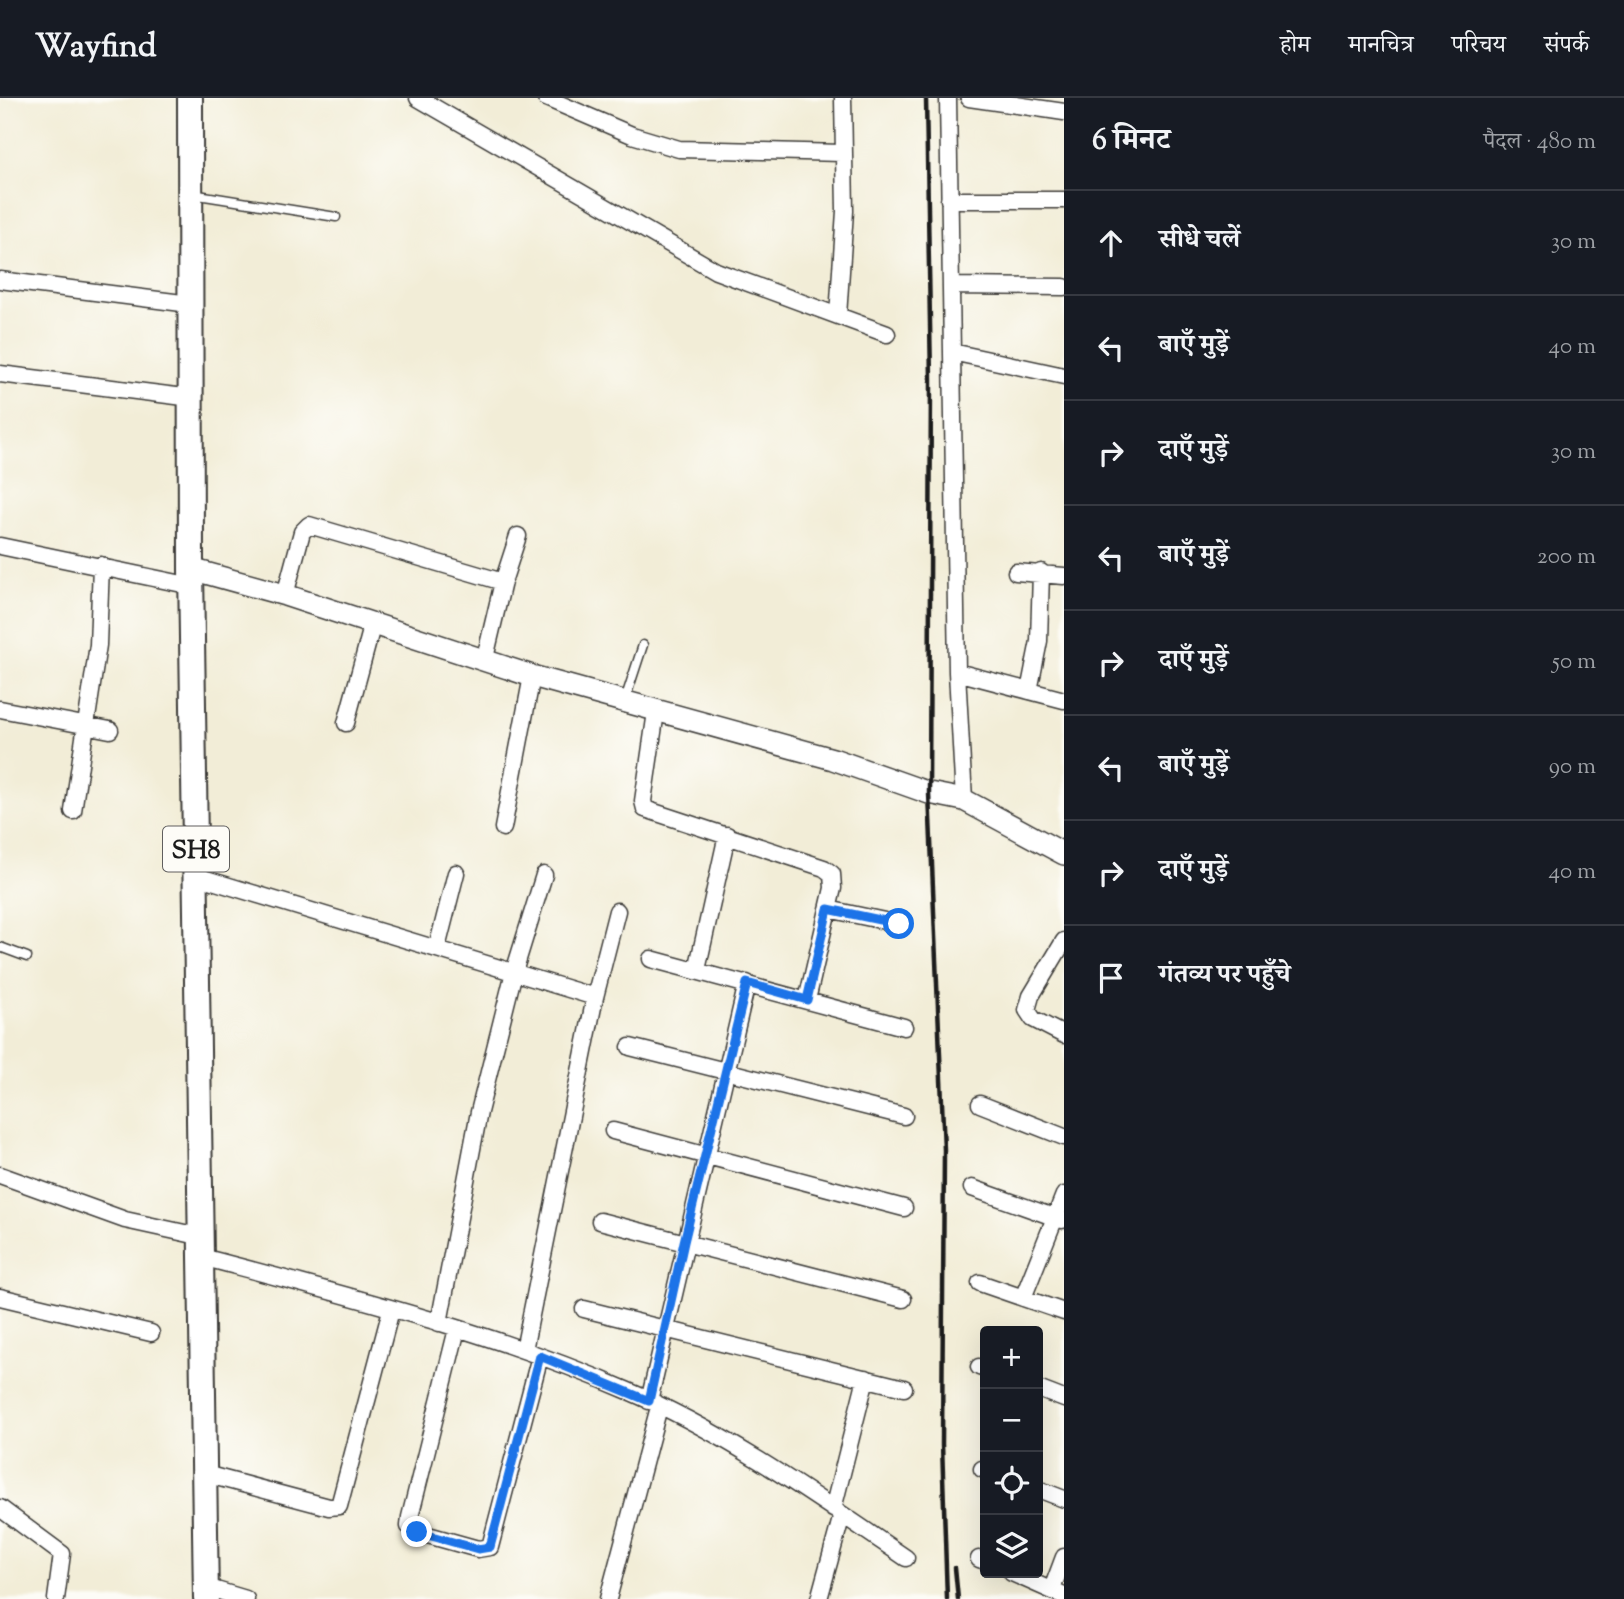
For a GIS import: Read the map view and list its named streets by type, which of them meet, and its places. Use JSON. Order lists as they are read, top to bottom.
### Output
{
  "streets": {
    "main road": ["SH8"]
  },
  "page": {
    "header": "Wayfind",
    "nav": [
      "होम",
      "मानचित्र",
      "परिचय",
      "संपर्क"
    ],
    "heading": ["6 मिनट", "पैदल · 480 m"],
    "list": [
      ["सीधे चलें", "30 m"],
      ["बाएँ मुड़ें", "40 m"],
      ["दाएँ मुड़ें", "30 m"],
      ["बाएँ मुड़ें", "200 m"],
      ["दाएँ मुड़ें", "50 m"],
      ["बाएँ मुड़ें", "90 m"],
      ["दाएँ मुड़ें", "40 m"],
      "गंतव्य पर पहुँचे"
    ],
    "map_buttons": ["+", "−"]
  }
}
